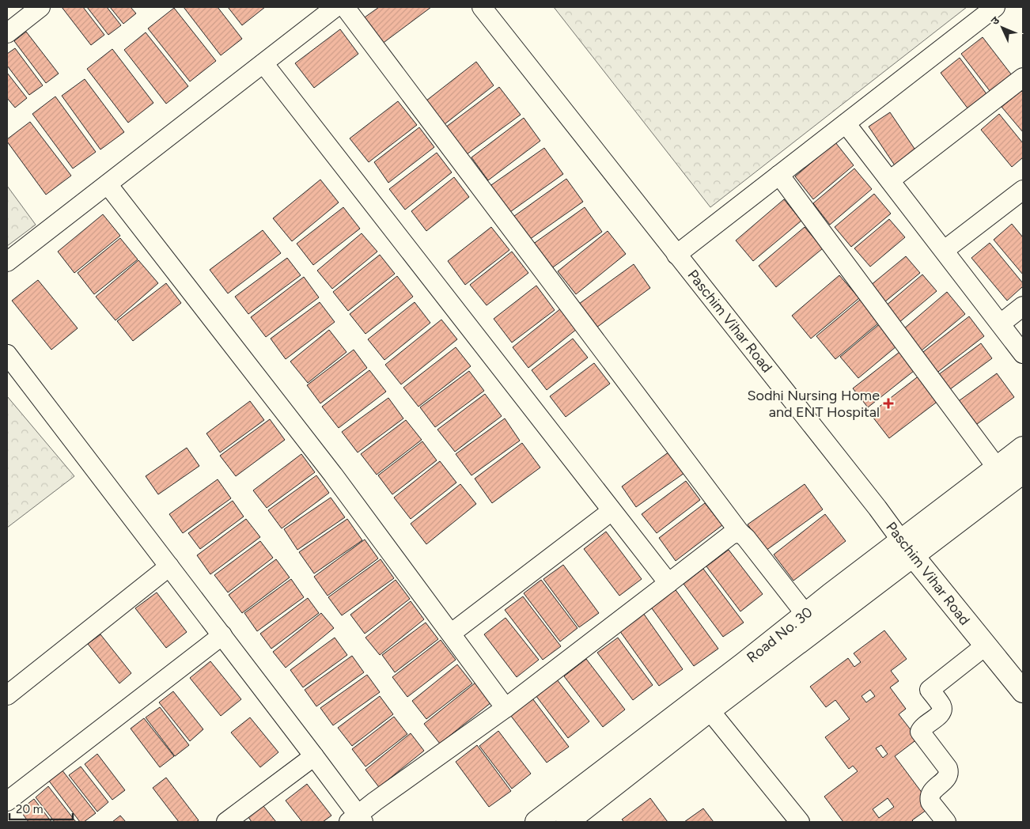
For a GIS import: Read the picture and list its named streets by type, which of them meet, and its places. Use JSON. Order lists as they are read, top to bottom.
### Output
{
  "streets": {
    "street": ["Paschim Vihar Road", "Road No. 30"]
  },
  "crossings": [
    ["Paschim Vihar Road", "Road No. 30"]
  ],
  "places": {
    "health": ["Sodhi Nursing Home and ENT Hospital"]
  },
  "scale_bar": "20 m",
  "north": "top left"
}
